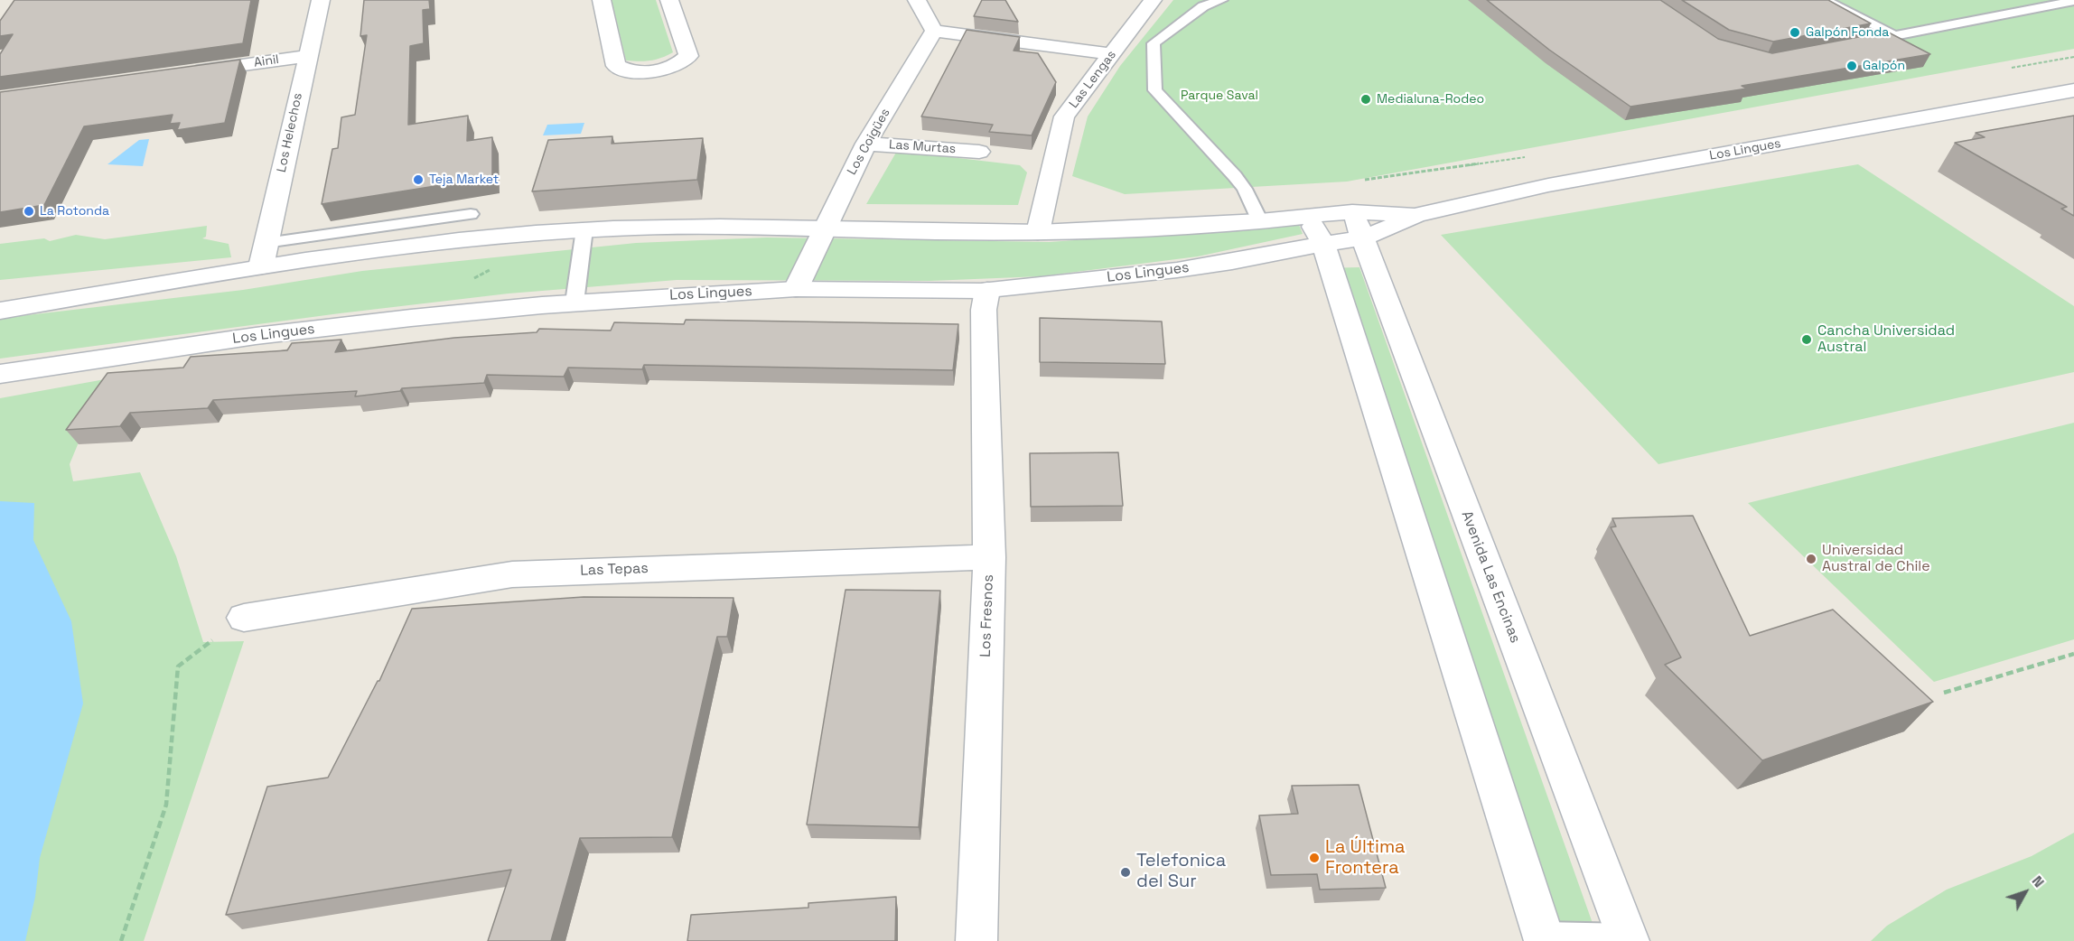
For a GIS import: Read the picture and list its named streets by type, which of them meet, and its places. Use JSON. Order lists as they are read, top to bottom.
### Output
{
  "streets": {
    "street": [
      "Ainil",
      "Las Lengas",
      "Los Helechos",
      "Los Coigües",
      "Las Murtas",
      "Los Lingues",
      "Las Tepas",
      "Avenida Las Encinas",
      "Los Fresnos"
    ]
  },
  "crossings": [
    ["Ainil", "Los Helechos"],
    ["Las Lengas", "Los Lingues"],
    ["Los Helechos", "Los Lingues"],
    ["Los Coigües", "Las Murtas"],
    ["Los Coigües", "Los Lingues"],
    ["Los Lingues", "Avenida Las Encinas"],
    ["Los Lingues", "Los Fresnos"],
    ["Las Tepas", "Los Fresnos"]
  ],
  "parks": ["Parque Saval"],
  "places": [
    "Galpón Fonda",
    "Galpón",
    "Medialuna-Rodeo",
    "Teja Market",
    "La Rotonda",
    "Cancha Universidad Austral",
    "Universidad Austral de Chile",
    "La Última Frontera",
    "Telefonica del Sur"
  ],
  "north": "top right"
}
